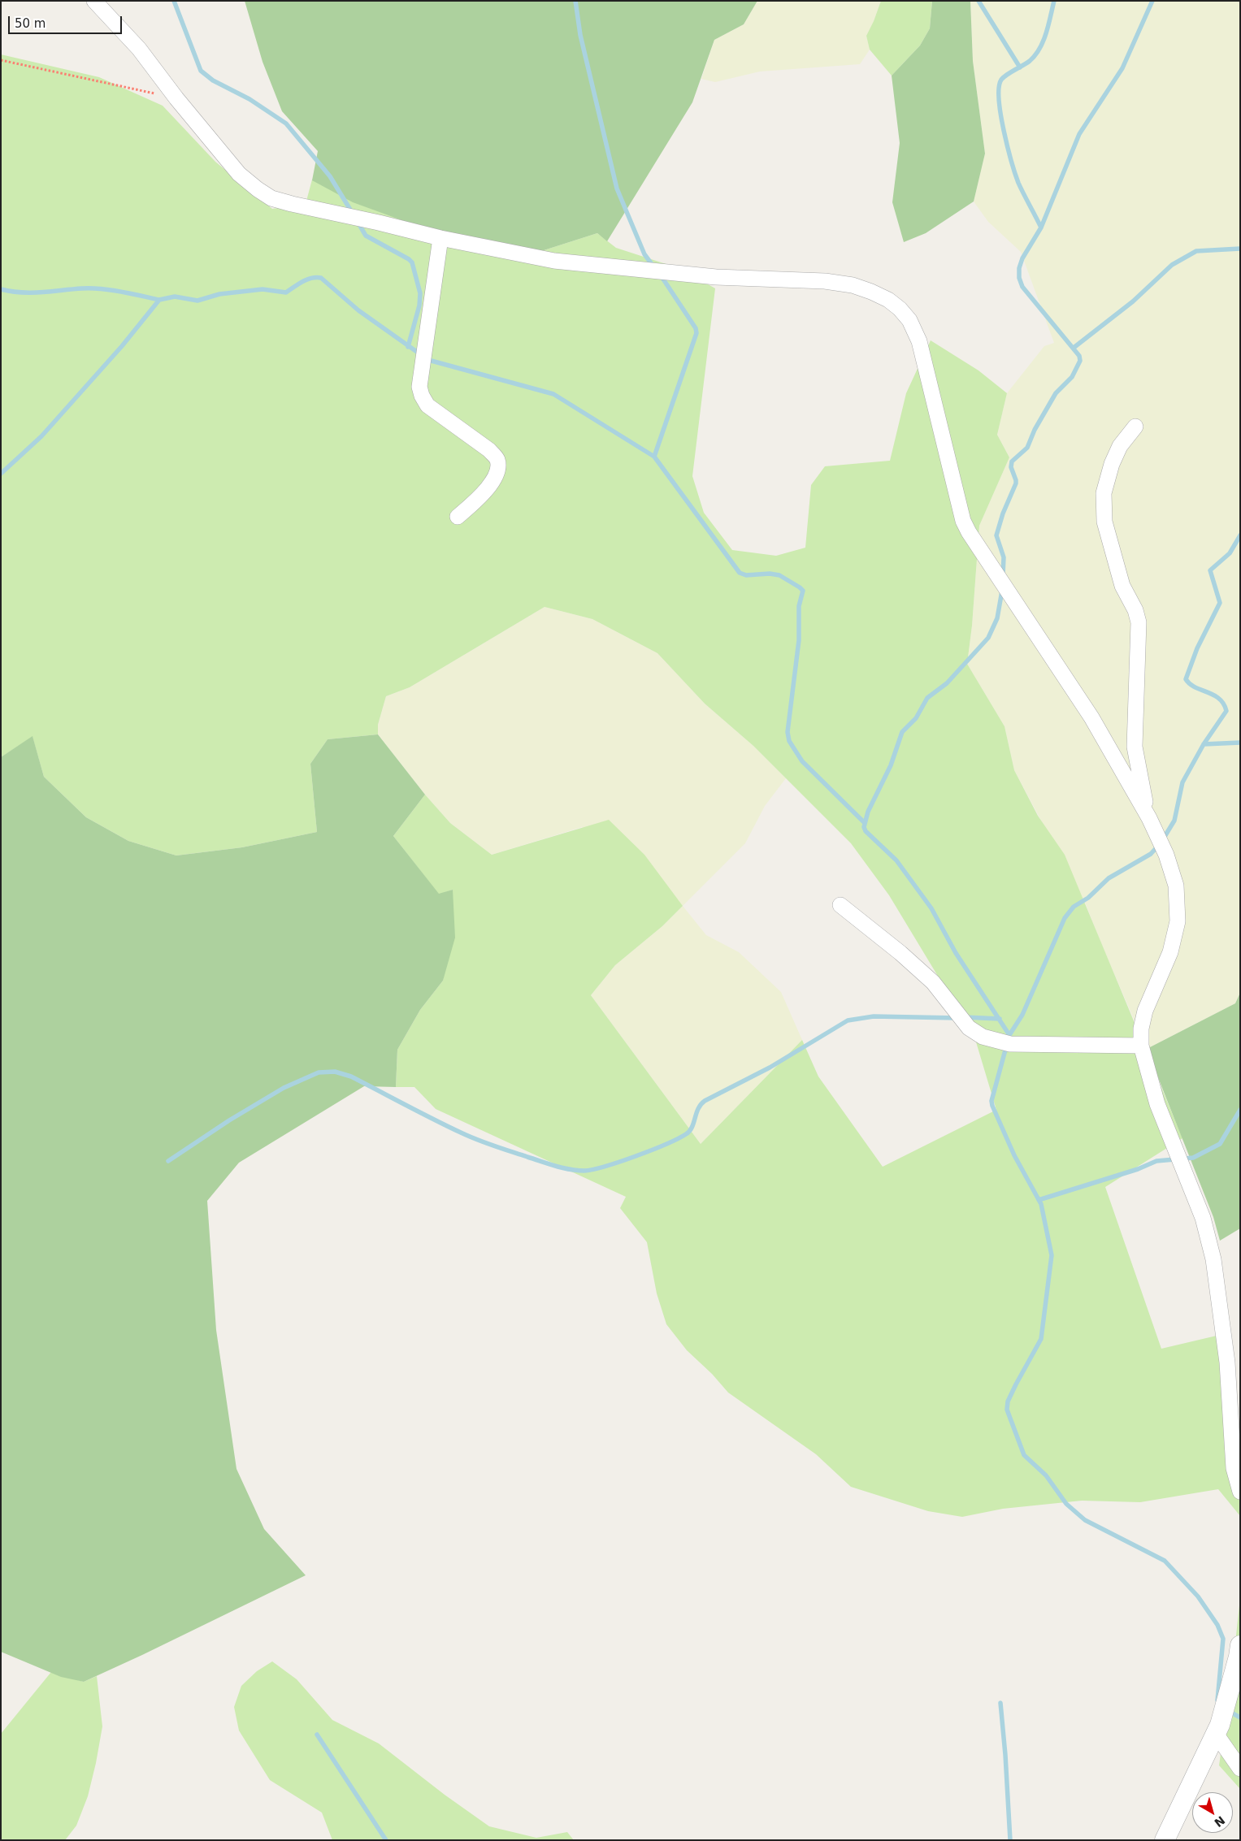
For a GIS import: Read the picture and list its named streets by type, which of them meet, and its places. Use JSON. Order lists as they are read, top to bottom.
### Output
{
  "scale_bar": "50 m",
  "north": "bottom right"
}
